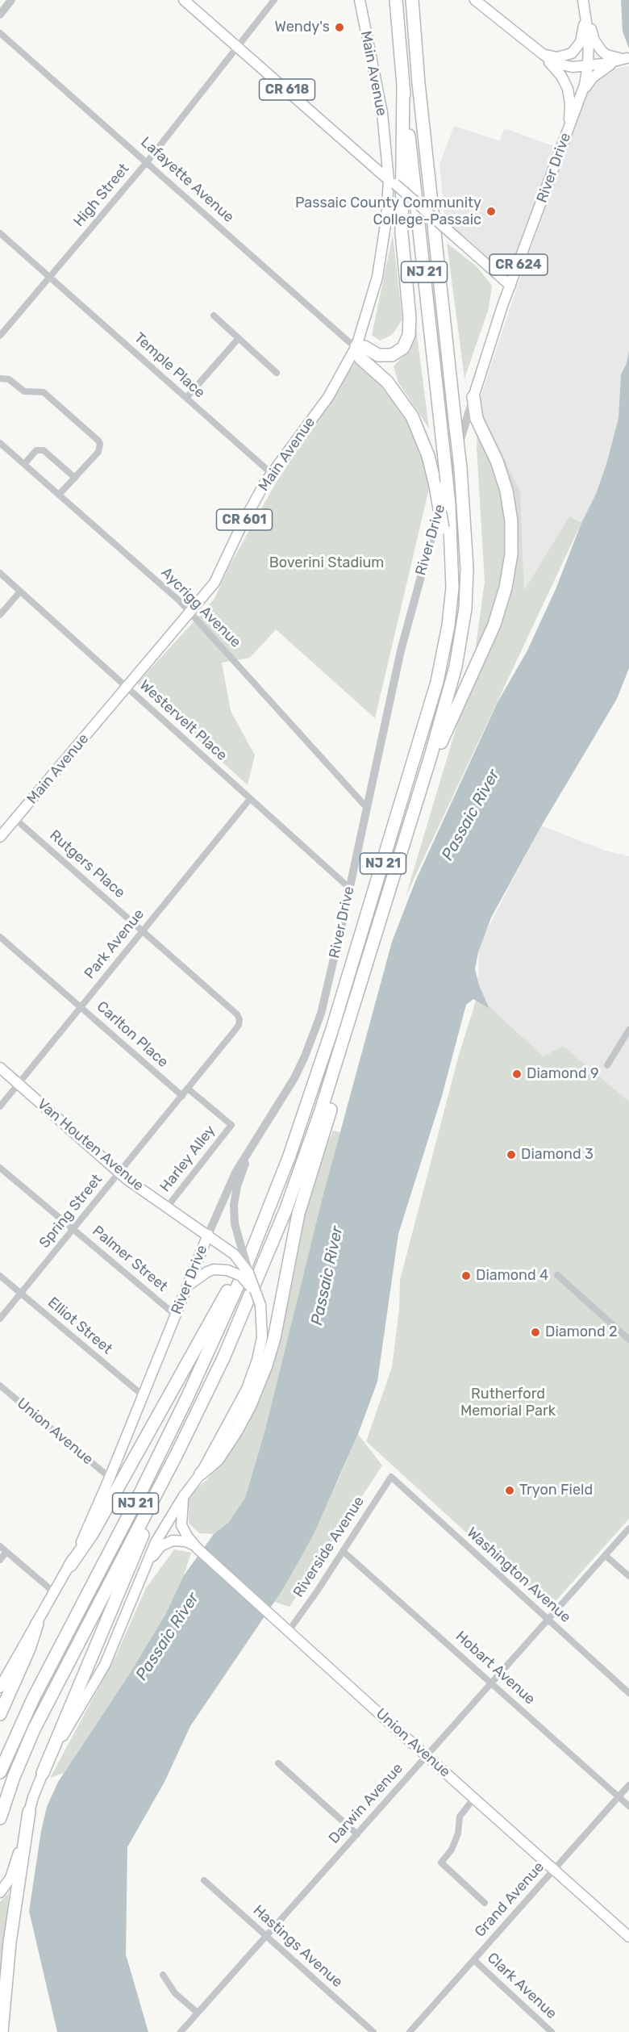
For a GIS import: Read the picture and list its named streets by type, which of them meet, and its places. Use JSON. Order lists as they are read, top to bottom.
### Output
{
  "streets": {
    "highway": ["NJ 21"],
    "main road": [
      "Main Avenue",
      "CR 618",
      "River Drive",
      "CR 624",
      "CR 601",
      "Van Houten Avenue",
      "Union Avenue"
    ],
    "street": [
      "Lafayette Avenue",
      "High Street",
      "Temple Place",
      "Aycrigg Avenue",
      "Westervelt Place",
      "Rutgers Place",
      "Park Avenue",
      "Carlton Place",
      "Harley Alley",
      "Spring Street",
      "Palmer Street",
      "Elliot Street",
      "Riverside Avenue",
      "Washington Avenue",
      "Hobart Avenue",
      "Darwin Avenue",
      "Grand Avenue",
      "Hastings Avenue",
      "Clark Avenue"
    ]
  },
  "crossings": [
    ["Main Avenue", "CR 618"],
    ["Main Avenue", "Lafayette Avenue"],
    ["Main Avenue", "Temple Place"],
    ["Main Avenue", "Aycrigg Avenue"],
    ["Main Avenue", "Westervelt Place"],
    ["Main Avenue", "Rutgers Place"],
    ["CR 618", "River Drive"],
    ["CR 618", "High Street"],
    ["River Drive", "CR 624"],
    ["River Drive", "Aycrigg Avenue"],
    ["River Drive", "Westervelt Place"],
    ["River Drive", "Van Houten Avenue"],
    ["River Drive", "Palmer Street"],
    ["River Drive", "Elliot Street"],
    ["River Drive", "Union Avenue"],
    ["Lafayette Avenue", "High Street"],
    ["High Street", "Temple Place"],
    ["CR 624", "Van Houten Avenue"],
    ["Westervelt Place", "Park Avenue"],
    ["Rutgers Place", "Park Avenue"],
    ["Rutgers Place", "Spring Street"],
    ["Park Avenue", "Carlton Place"],
    ["Park Avenue", "Van Houten Avenue"],
    ["Carlton Place", "Spring Street"],
    ["Van Houten Avenue", "Harley Alley"],
    ["Van Houten Avenue", "Spring Street"],
    ["Harley Alley", "Spring Street"],
    ["Spring Street", "Palmer Street"],
    ["Spring Street", "Elliot Street"],
    ["Union Avenue", "Riverside Avenue"],
    ["Union Avenue", "Darwin Avenue"],
    ["Union Avenue", "Grand Avenue"],
    ["Riverside Avenue", "Washington Avenue"],
    ["Riverside Avenue", "Hobart Avenue"],
    ["Washington Avenue", "Darwin Avenue"],
    ["Hobart Avenue", "Darwin Avenue"],
    ["Hobart Avenue", "Grand Avenue"],
    ["Darwin Avenue", "Hastings Avenue"],
    ["Grand Avenue", "Clark Avenue"]
  ],
  "water": ["Passaic River"],
  "parks": ["Boverini Stadium", "Rutherford Memorial Park"],
  "places": [
    "Wendy's",
    "Passaic County Community College-Passaic",
    "Diamond 9",
    "Diamond 3",
    "Diamond 4",
    "Diamond 2",
    "Tryon Field"
  ]
}
